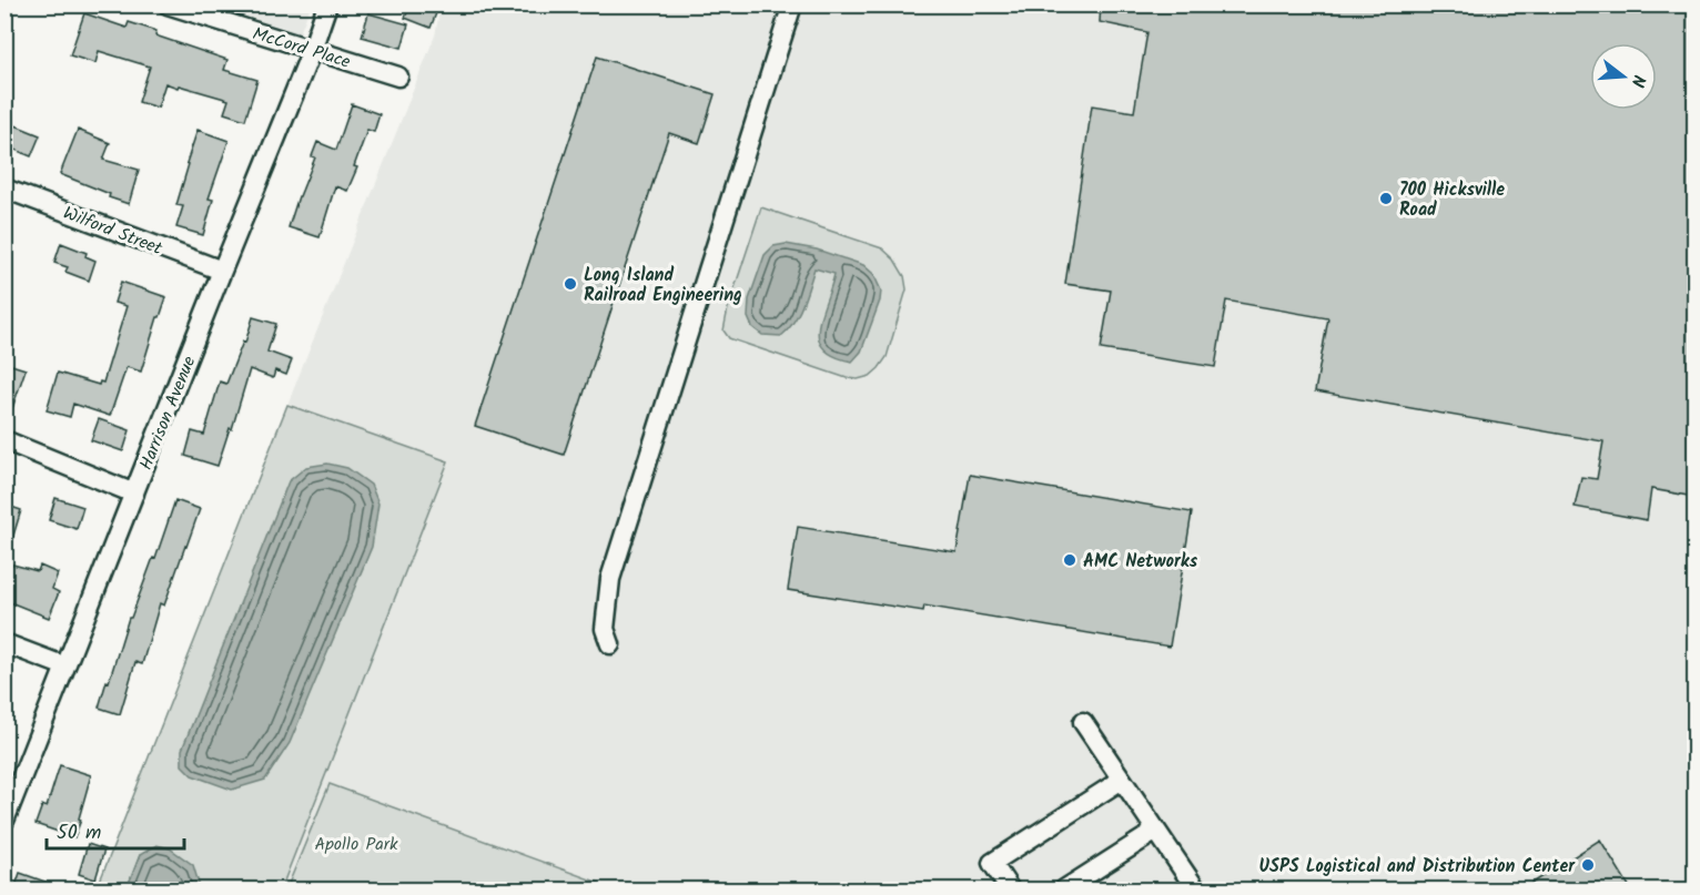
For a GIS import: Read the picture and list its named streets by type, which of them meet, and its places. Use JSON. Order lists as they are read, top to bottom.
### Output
{
  "streets": {
    "street": ["McCord Place", "Wilford Street", "Harrison Avenue"]
  },
  "crossings": [
    ["McCord Place", "Harrison Avenue"],
    ["Wilford Street", "Harrison Avenue"]
  ],
  "parks": ["Apollo Park"],
  "places": [
    "700 Hicksville Road",
    "Long Island Railroad Engineering",
    "AMC Networks",
    "USPS Logistical and Distribution Center"
  ],
  "scale_bar": "50 m",
  "north": "right"
}
